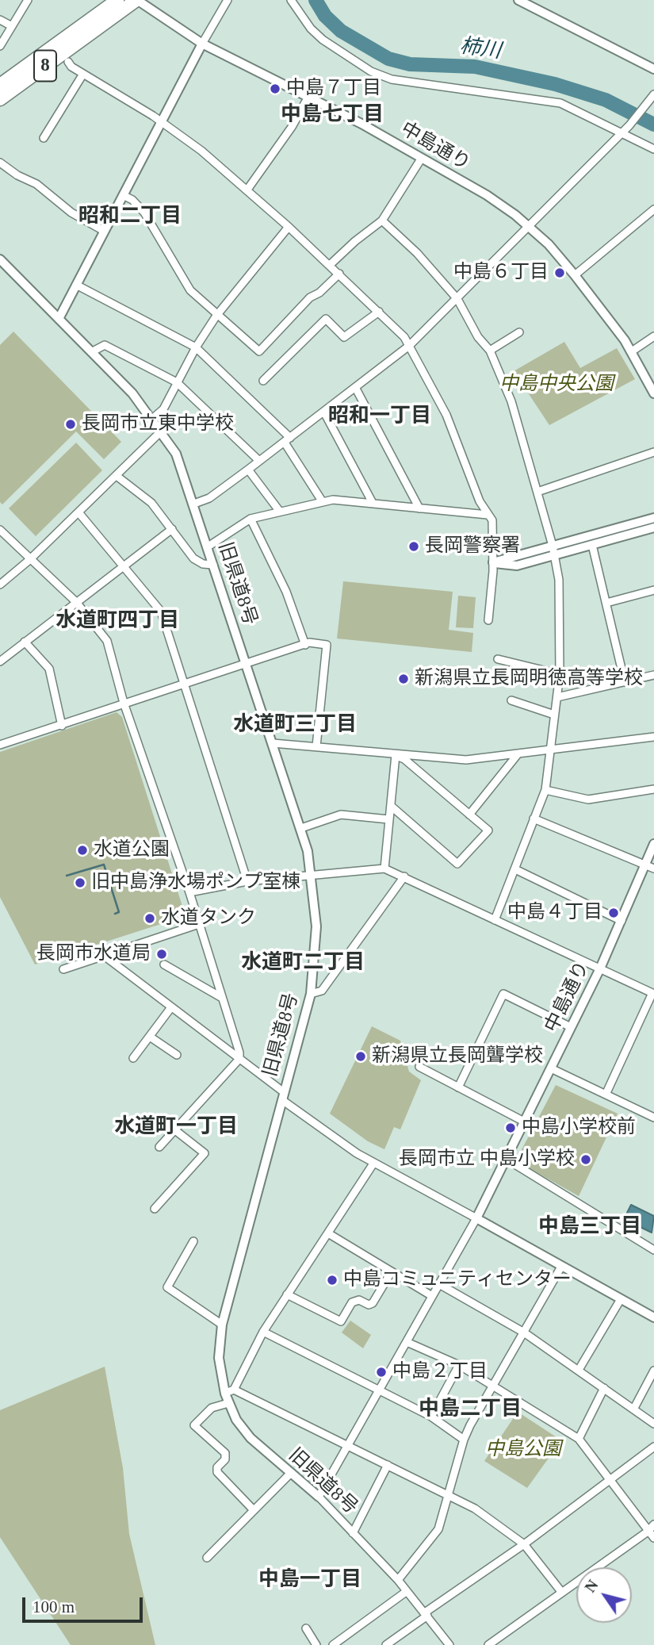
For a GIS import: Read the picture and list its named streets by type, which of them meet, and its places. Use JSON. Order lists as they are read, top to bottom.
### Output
{
  "streets": {
    "highway": ["8"],
    "street": ["中島通り", "旧県道8号"]
  },
  "crossings": [
    ["8", "中島通り"]
  ],
  "districts": [
    "中島七丁目",
    "昭和二丁目",
    "昭和一丁目",
    "水道町四丁目",
    "水道町三丁目",
    "水道町二丁目",
    "水道町一丁目",
    "中島三丁目",
    "中島二丁目",
    "中島一丁目"
  ],
  "water": ["柿川"],
  "parks": ["中島中央公園", "中島公園"],
  "places": [
    "中島７丁目",
    "中島６丁目",
    "長岡市立東中学校",
    "長岡警察署",
    "新潟県立長岡明徳高等学校",
    "水道公園",
    "旧中島浄水場ポンプ室棟",
    "中島４丁目",
    "水道タンク",
    "長岡市水道局",
    "新潟県立長岡聾学校",
    "中島小学校前",
    "長岡市立 中島小学校",
    "中島コミュニティセンター",
    "中島２丁目"
  ],
  "scale_bar": "100 m",
  "north": "top left"
}
